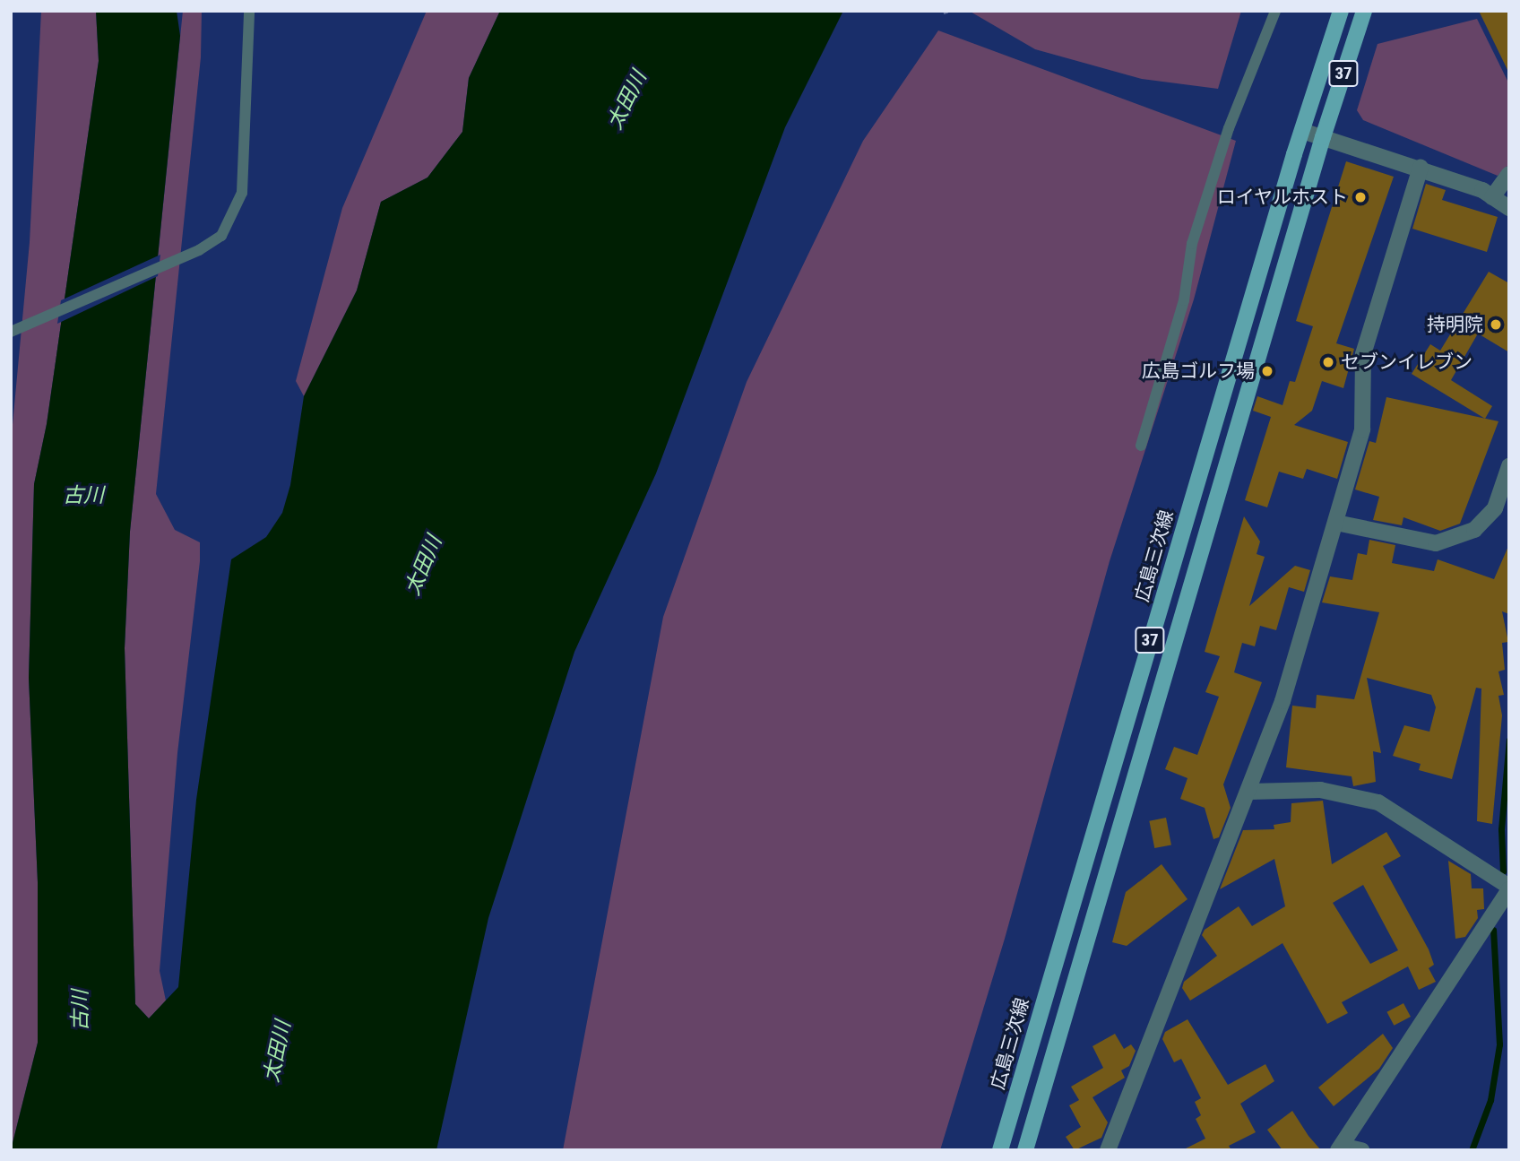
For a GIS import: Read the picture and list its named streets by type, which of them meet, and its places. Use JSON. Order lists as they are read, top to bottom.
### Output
{
  "streets": {
    "main road": ["37", "広島三次線"]
  },
  "water": ["太田川", "古川"],
  "places": [
    "ロイヤルホスト",
    "持明院",
    "セブンイレブン",
    "広島ゴルフ場"
  ]
}
